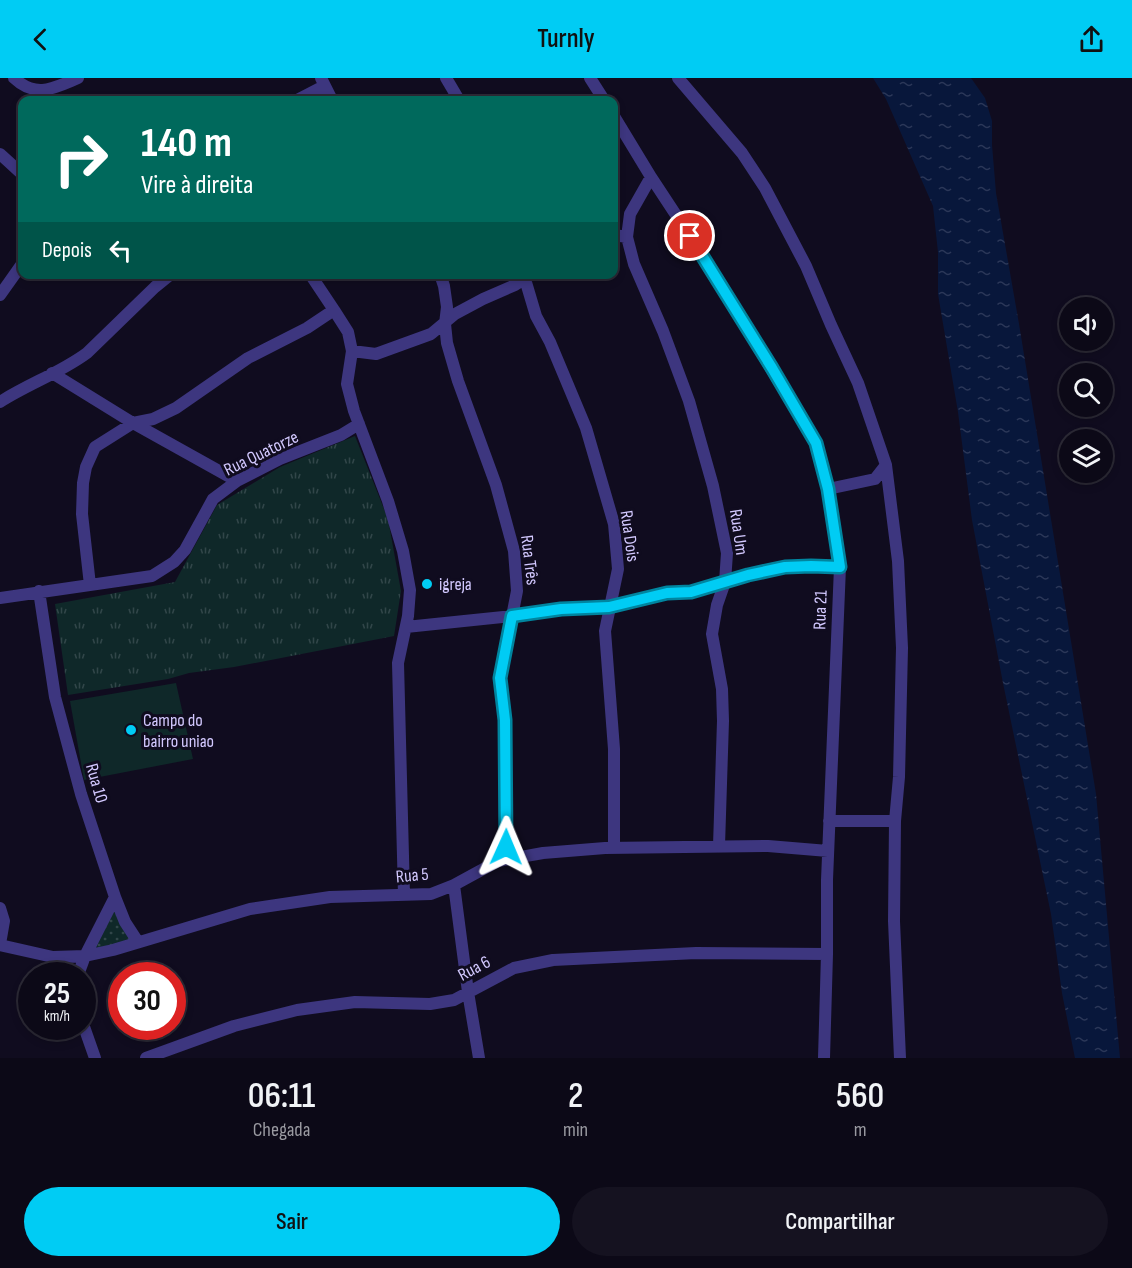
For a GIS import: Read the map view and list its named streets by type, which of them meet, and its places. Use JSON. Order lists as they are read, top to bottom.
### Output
{
  "streets": {
    "street": [
      "Rua Quatorze",
      "Rua Um",
      "Rua Dois",
      "Rua Três",
      "Rua 21",
      "Rua 10",
      "Rua 5",
      "Rua 6"
    ]
  },
  "crossings": [
    ["Rua Quatorze", "Rua 10"],
    ["Rua Um", "Rua 5"],
    ["Rua Dois", "Rua 5"],
    ["Rua Três", "Rua 5"],
    ["Rua 21", "Rua 5"],
    ["Rua 21", "Rua 6"],
    ["Rua 10", "Rua 5"]
  ],
  "places": ["igreja", "Campo do bairro uniao"],
  "page": {
    "header": "Turnly",
    "turn": ["140 m", "Vire à direita"],
    "then": "Depois",
    "speed": "25 km/h",
    "limit": "30",
    "eta": [
      "06:11",
      "Chegada",
      "2",
      "min",
      "560",
      "m"
    ],
    "buttons": ["Sair", "Compartilhar"]
  }
}
